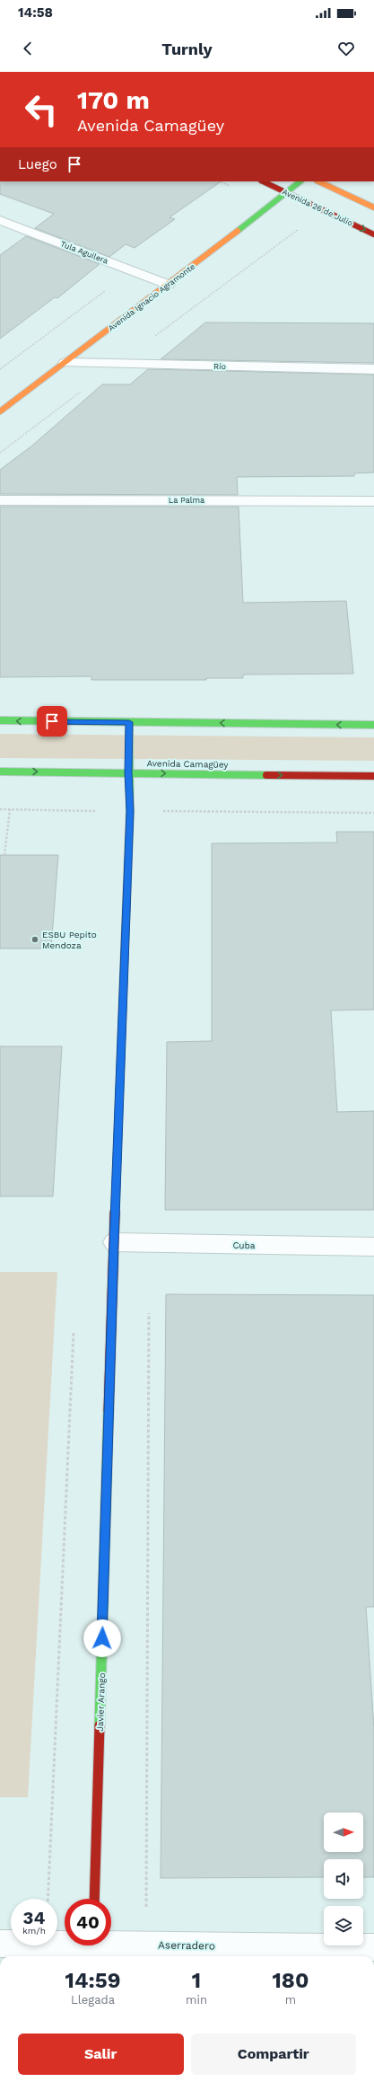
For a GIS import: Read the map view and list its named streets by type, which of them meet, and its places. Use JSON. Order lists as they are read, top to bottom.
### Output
{
  "streets": {
    "main road": [
      "Avenida 26 de Julio",
      "Avenida Ignacio Agramonte",
      "Avenida Camagüey",
      "Javier Arango"
    ],
    "street": [
      "Tula Aguilera",
      "Río",
      "La Palma",
      "Cuba",
      "Aserradero"
    ]
  },
  "crossings": [
    ["Avenida 26 de Julio", "Avenida Ignacio Agramonte"],
    ["Tula Aguilera", "Avenida Ignacio Agramonte"],
    ["Avenida Ignacio Agramonte", "Río"],
    ["Avenida Camagüey", "Javier Arango"],
    ["Cuba", "Javier Arango"]
  ],
  "places": ["ESBU Pepito Mendoza"],
  "north": "right",
  "page": {
    "status": "14:58",
    "header": "Turnly",
    "turn": ["170 m", "Avenida Camagüey"],
    "then": "Luego",
    "speed": "34 km/h",
    "limit": "40",
    "eta": [
      "14:59",
      "Llegada",
      "1",
      "min",
      "180",
      "m"
    ],
    "buttons": ["Salir", "Compartir"]
  }
}
